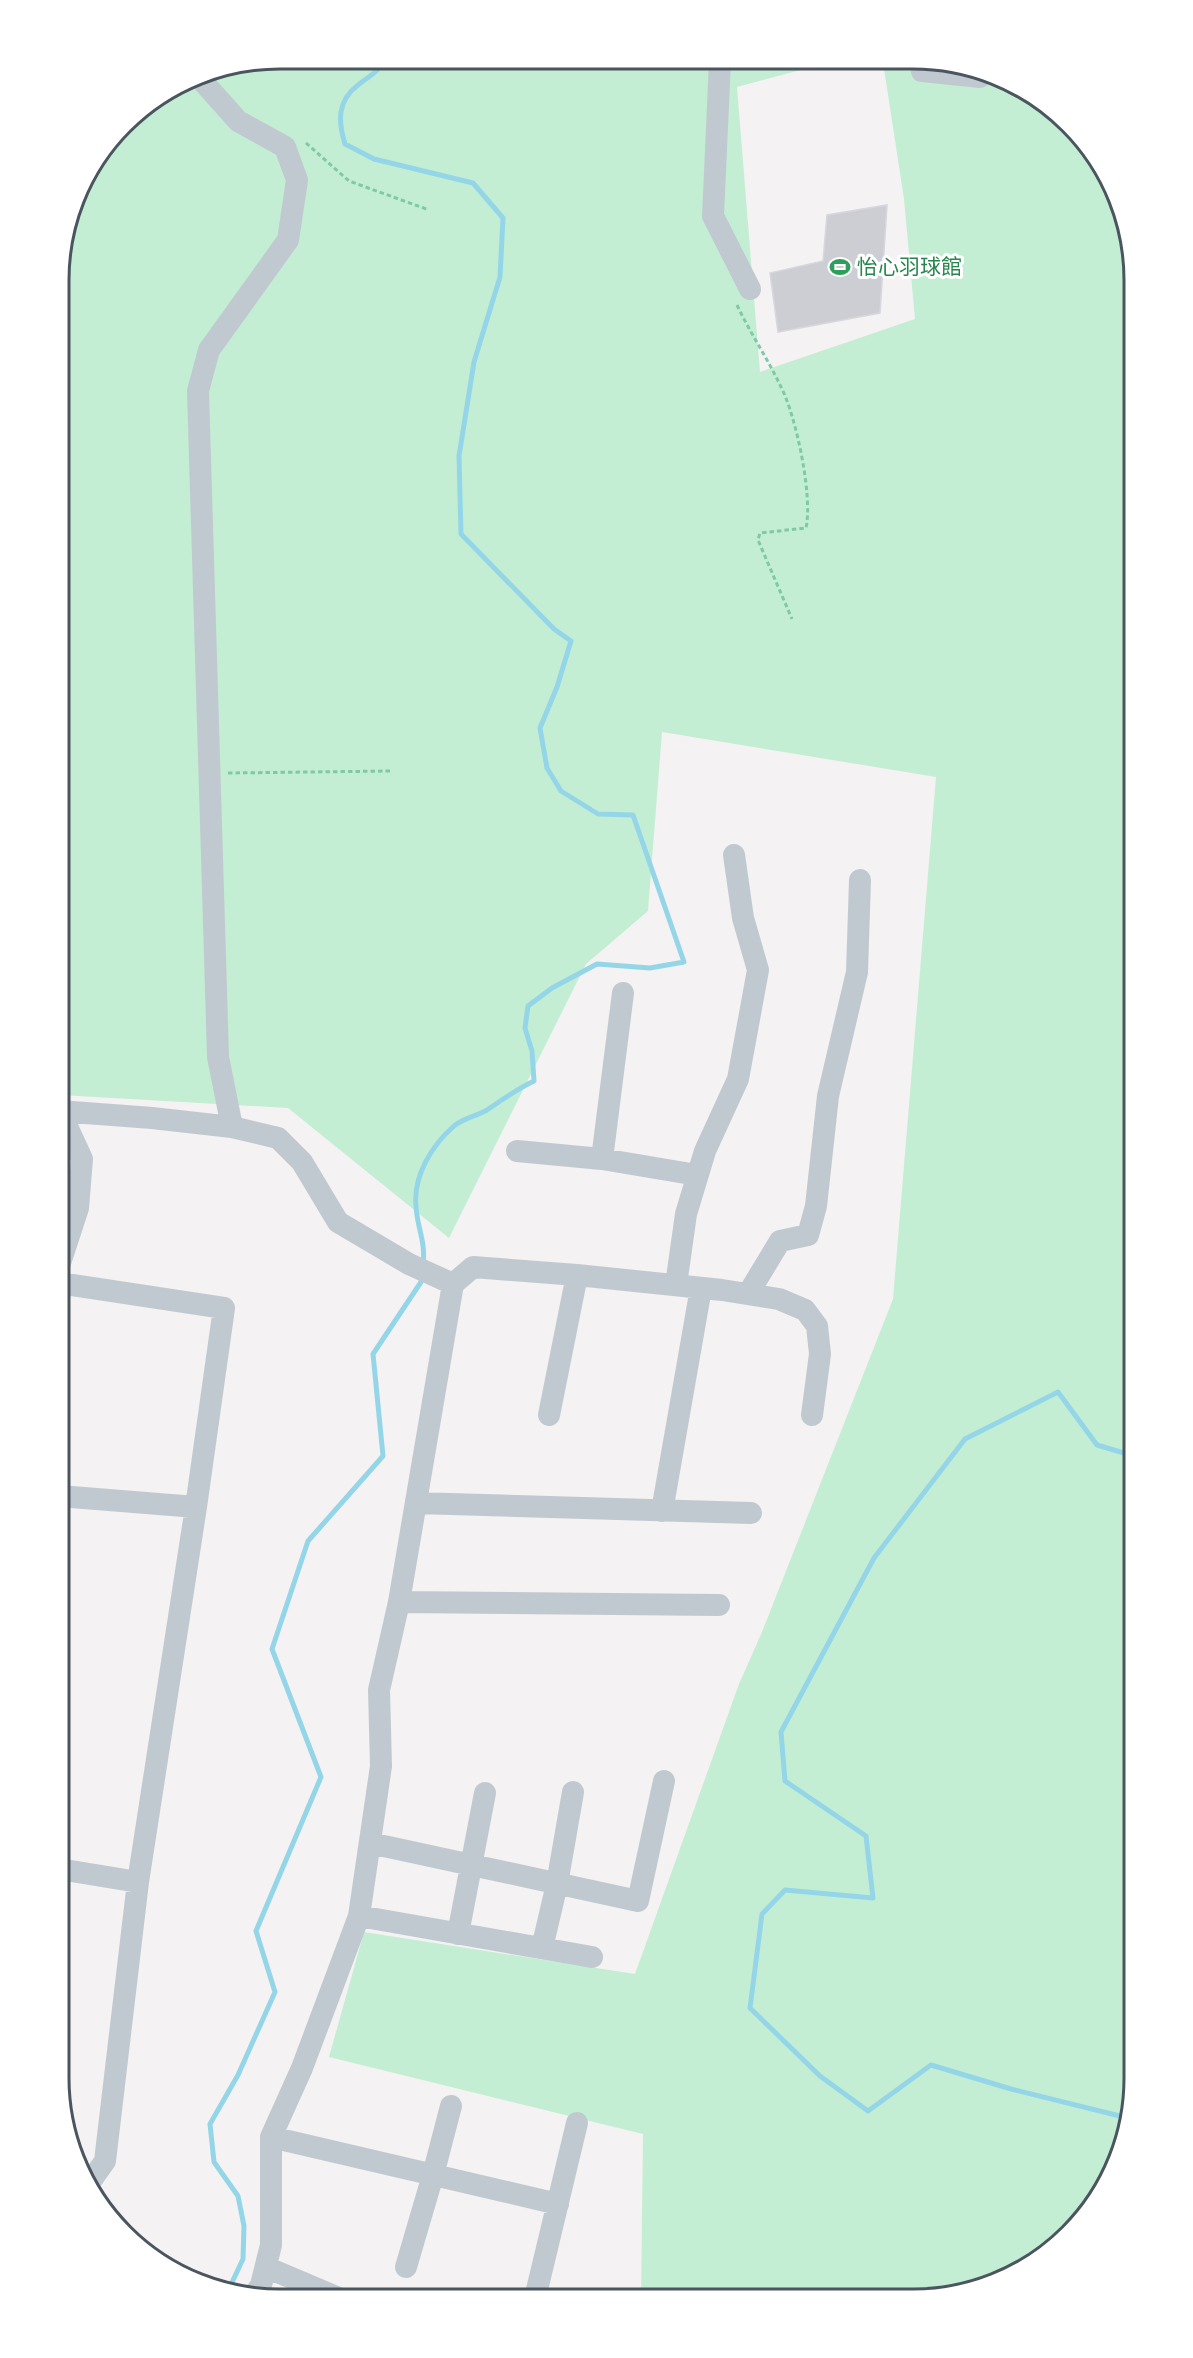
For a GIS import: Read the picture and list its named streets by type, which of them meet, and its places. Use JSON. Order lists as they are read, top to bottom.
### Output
{
  "places": {
    "sports": ["怡心羽球館"]
  }
}
